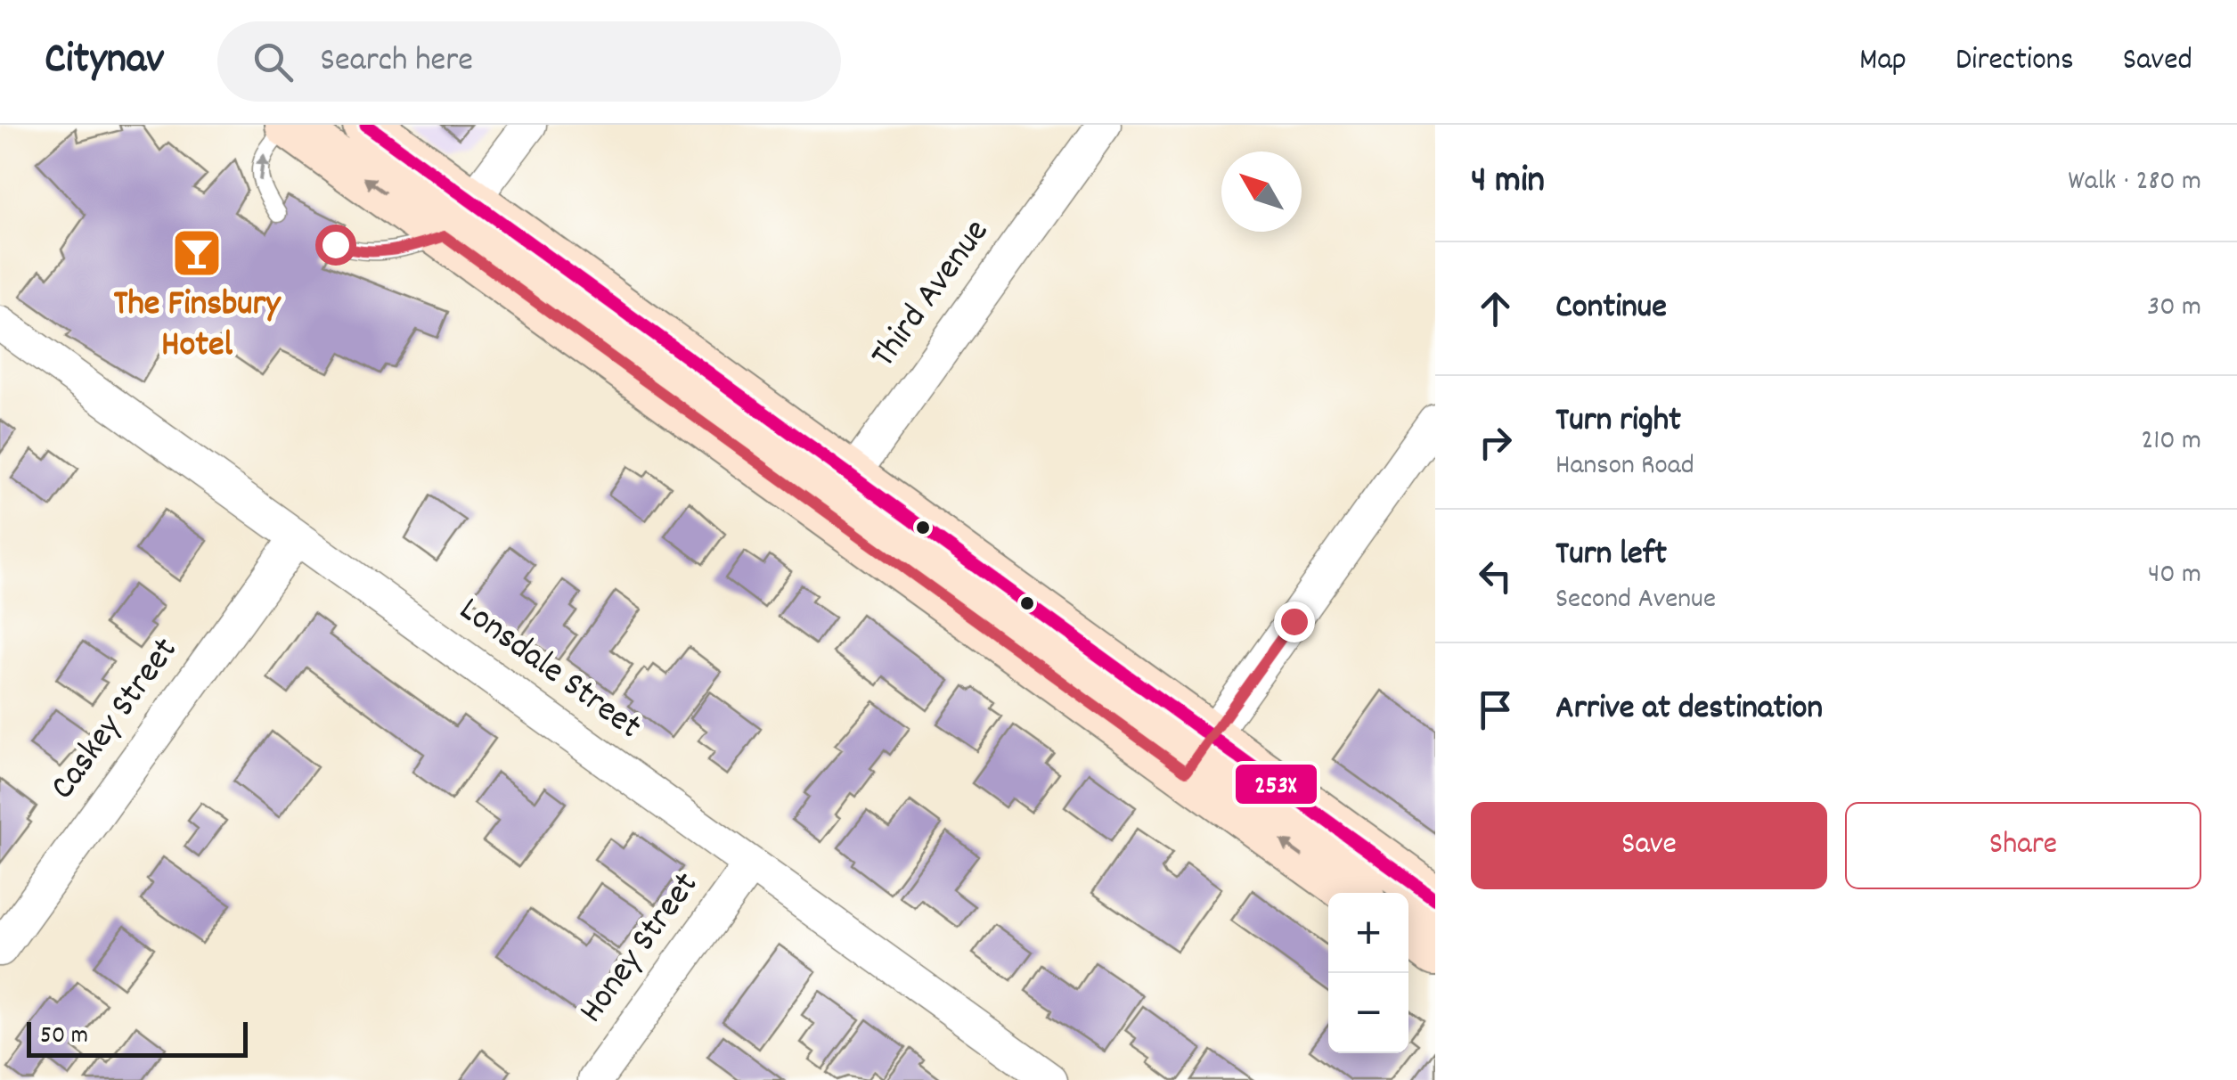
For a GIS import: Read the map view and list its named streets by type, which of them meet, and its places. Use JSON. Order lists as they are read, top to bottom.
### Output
{
  "streets": {
    "street": [
      "Third Avenue",
      "Lonsdale Street",
      "Caskey Street",
      "Honey Street"
    ]
  },
  "crossings": [
    ["Lonsdale Street", "Caskey Street"],
    ["Lonsdale Street", "Honey Street"]
  ],
  "places": {
    "bar": ["The Finsbury Hotel"]
  },
  "lines": ["transit line 253X"],
  "scale_bar": "50 m",
  "north": "top left",
  "page": {
    "header": "Citynav",
    "search": "Search here",
    "nav": ["Map", "Directions", "Saved"],
    "heading": ["4 min", "Walk · 280 m"],
    "list": [
      ["Continue", "30 m"],
      ["Turn right", "Hanson Road", "210 m"],
      ["Turn left", "Second Avenue", "40 m"],
      "Arrive at destination"
    ],
    "buttons": ["Save", "Share"],
    "map_buttons": ["+", "−"],
    "scale": "50 m"
  }
}
